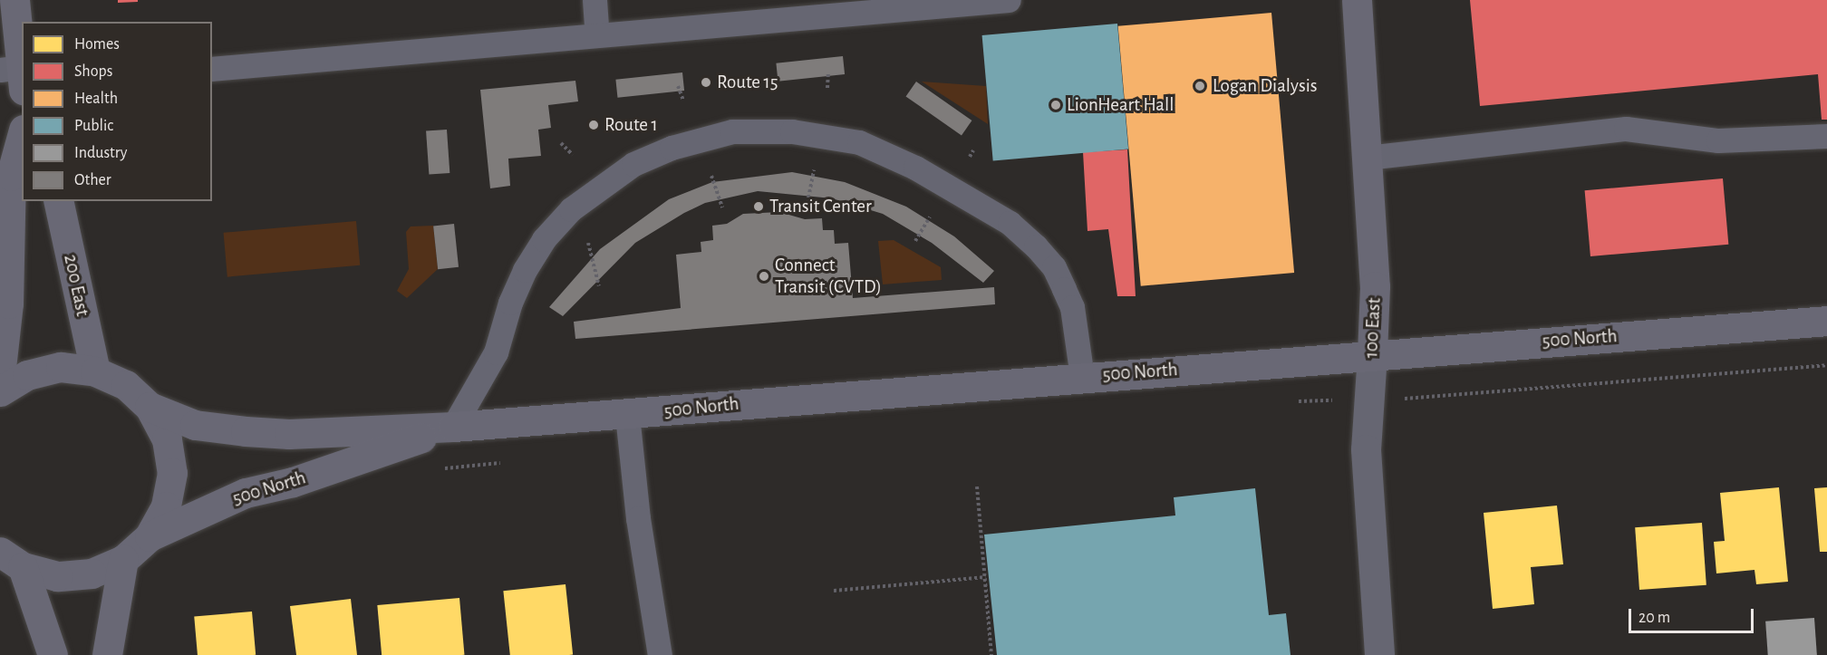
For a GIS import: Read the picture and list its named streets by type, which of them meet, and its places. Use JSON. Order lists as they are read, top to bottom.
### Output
{
  "streets": {
    "street": ["200 East", "100 East", "500 North"]
  },
  "crossings": [
    ["100 East", "500 North"]
  ],
  "places": [
    "Route 15",
    "Logan Dialysis",
    "LionHeart Hall",
    "Route 1",
    "Transit Center",
    "Connect Transit (CVTD)"
  ],
  "legend": [
    "Homes",
    "Shops",
    "Health",
    "Public",
    "Industry",
    "Other"
  ],
  "scale_bar": "20 m"
}
